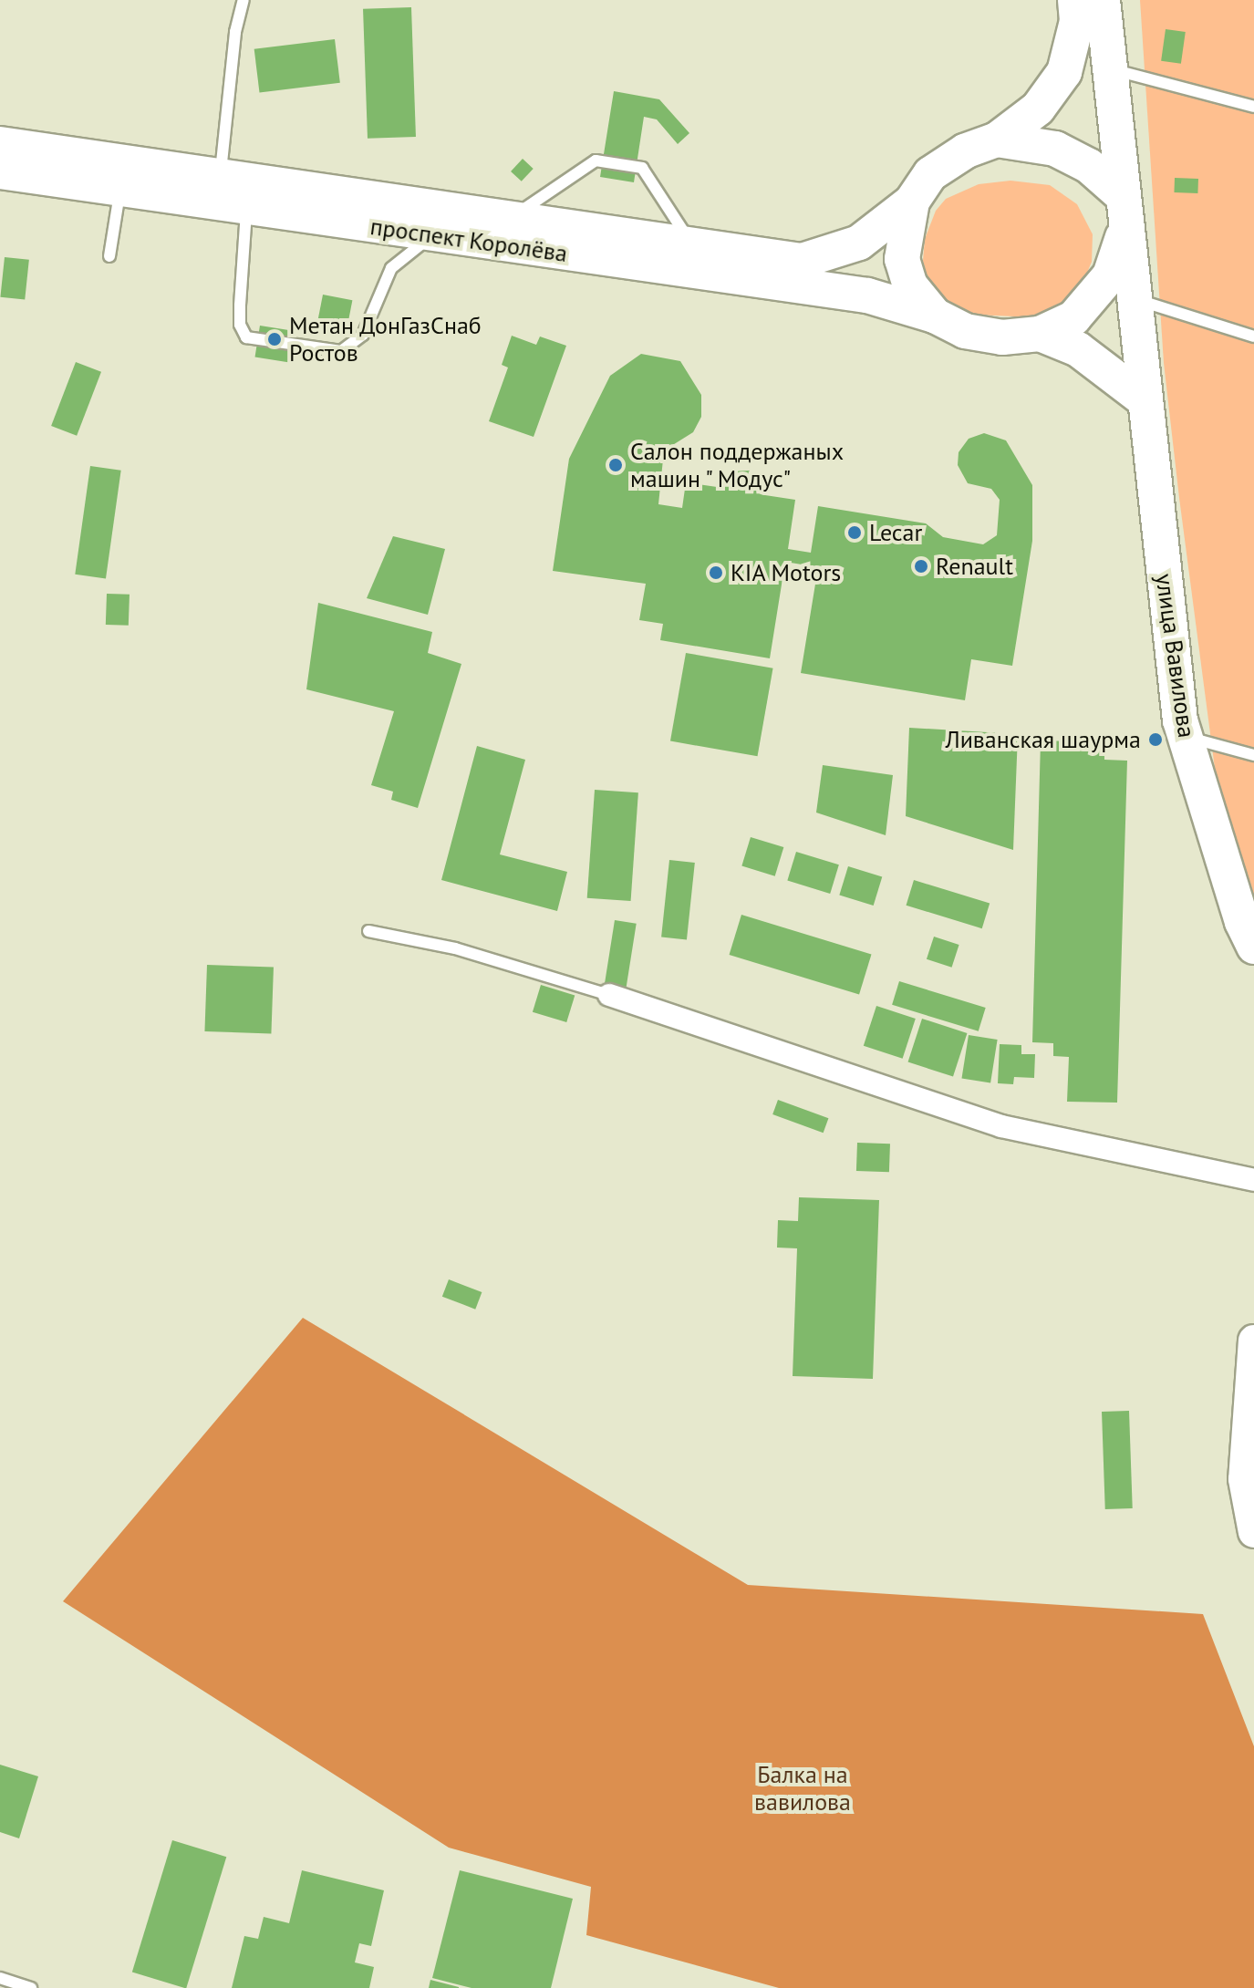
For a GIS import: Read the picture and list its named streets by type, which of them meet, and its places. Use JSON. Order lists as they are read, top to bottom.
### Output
{
  "streets": {
    "main road": ["проспект Королёва", "улица Вавилова"]
  },
  "crossings": [
    ["проспект Королёва", "улица Вавилова"]
  ],
  "parks": ["Балка на вавилова"],
  "places": [
    "Метан ДонГазСнаб Ростов",
    "Салон поддержаных машин \" Модус\"",
    "Lecar",
    "Renault",
    "KIA Motors",
    "Ливанская шаурма"
  ]
}
